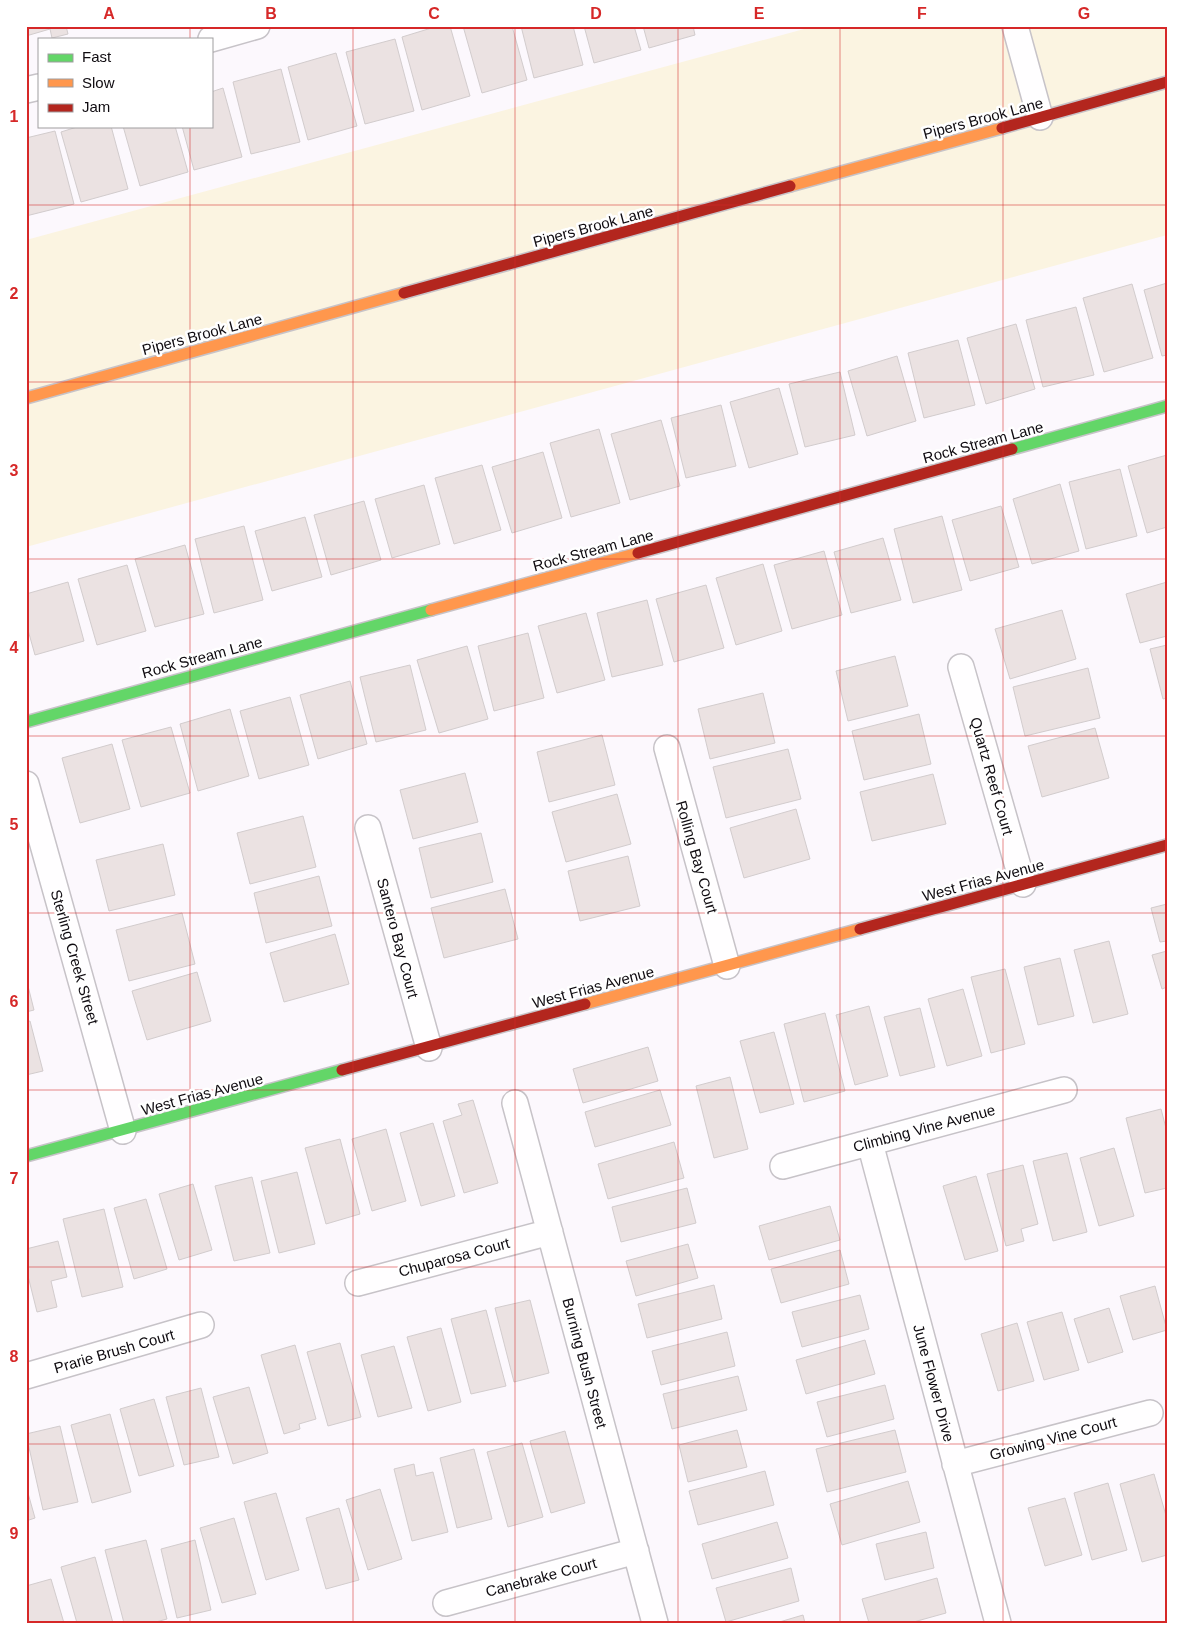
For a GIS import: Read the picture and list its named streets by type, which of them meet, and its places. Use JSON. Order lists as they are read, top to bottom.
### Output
{
  "streets": {
    "street": [
      "Pipers Brook Lane",
      "Rock Stream Lane",
      "Quartz Reef Court",
      "Rolling Bay Court",
      "West Frias Avenue",
      "Santero Bay Court",
      "Sterling Creek Street",
      "Climbing Vine Avenue",
      "Chuparosa Court",
      "Prarie Brush Court",
      "Burning Bush Street",
      "June Flower Drive",
      "Growing Vine Court",
      "Canebrake Court"
    ]
  },
  "crossings": [
    ["Quartz Reef Court", "West Frias Avenue"],
    ["Rolling Bay Court", "West Frias Avenue"],
    ["West Frias Avenue", "Santero Bay Court"],
    ["West Frias Avenue", "Sterling Creek Street"],
    ["Climbing Vine Avenue", "June Flower Drive"],
    ["Chuparosa Court", "Burning Bush Street"],
    ["Burning Bush Street", "Canebrake Court"],
    ["June Flower Drive", "Growing Vine Court"]
  ],
  "legend": ["Fast", "Slow", "Jam"],
  "grid": {
    "columns": [
      "A",
      "B",
      "C",
      "D",
      "E",
      "F",
      "G"
    ],
    "rows": [
      "1",
      "2",
      "3",
      "4",
      "5",
      "6",
      "7",
      "8",
      "9"
    ]
  }
}
